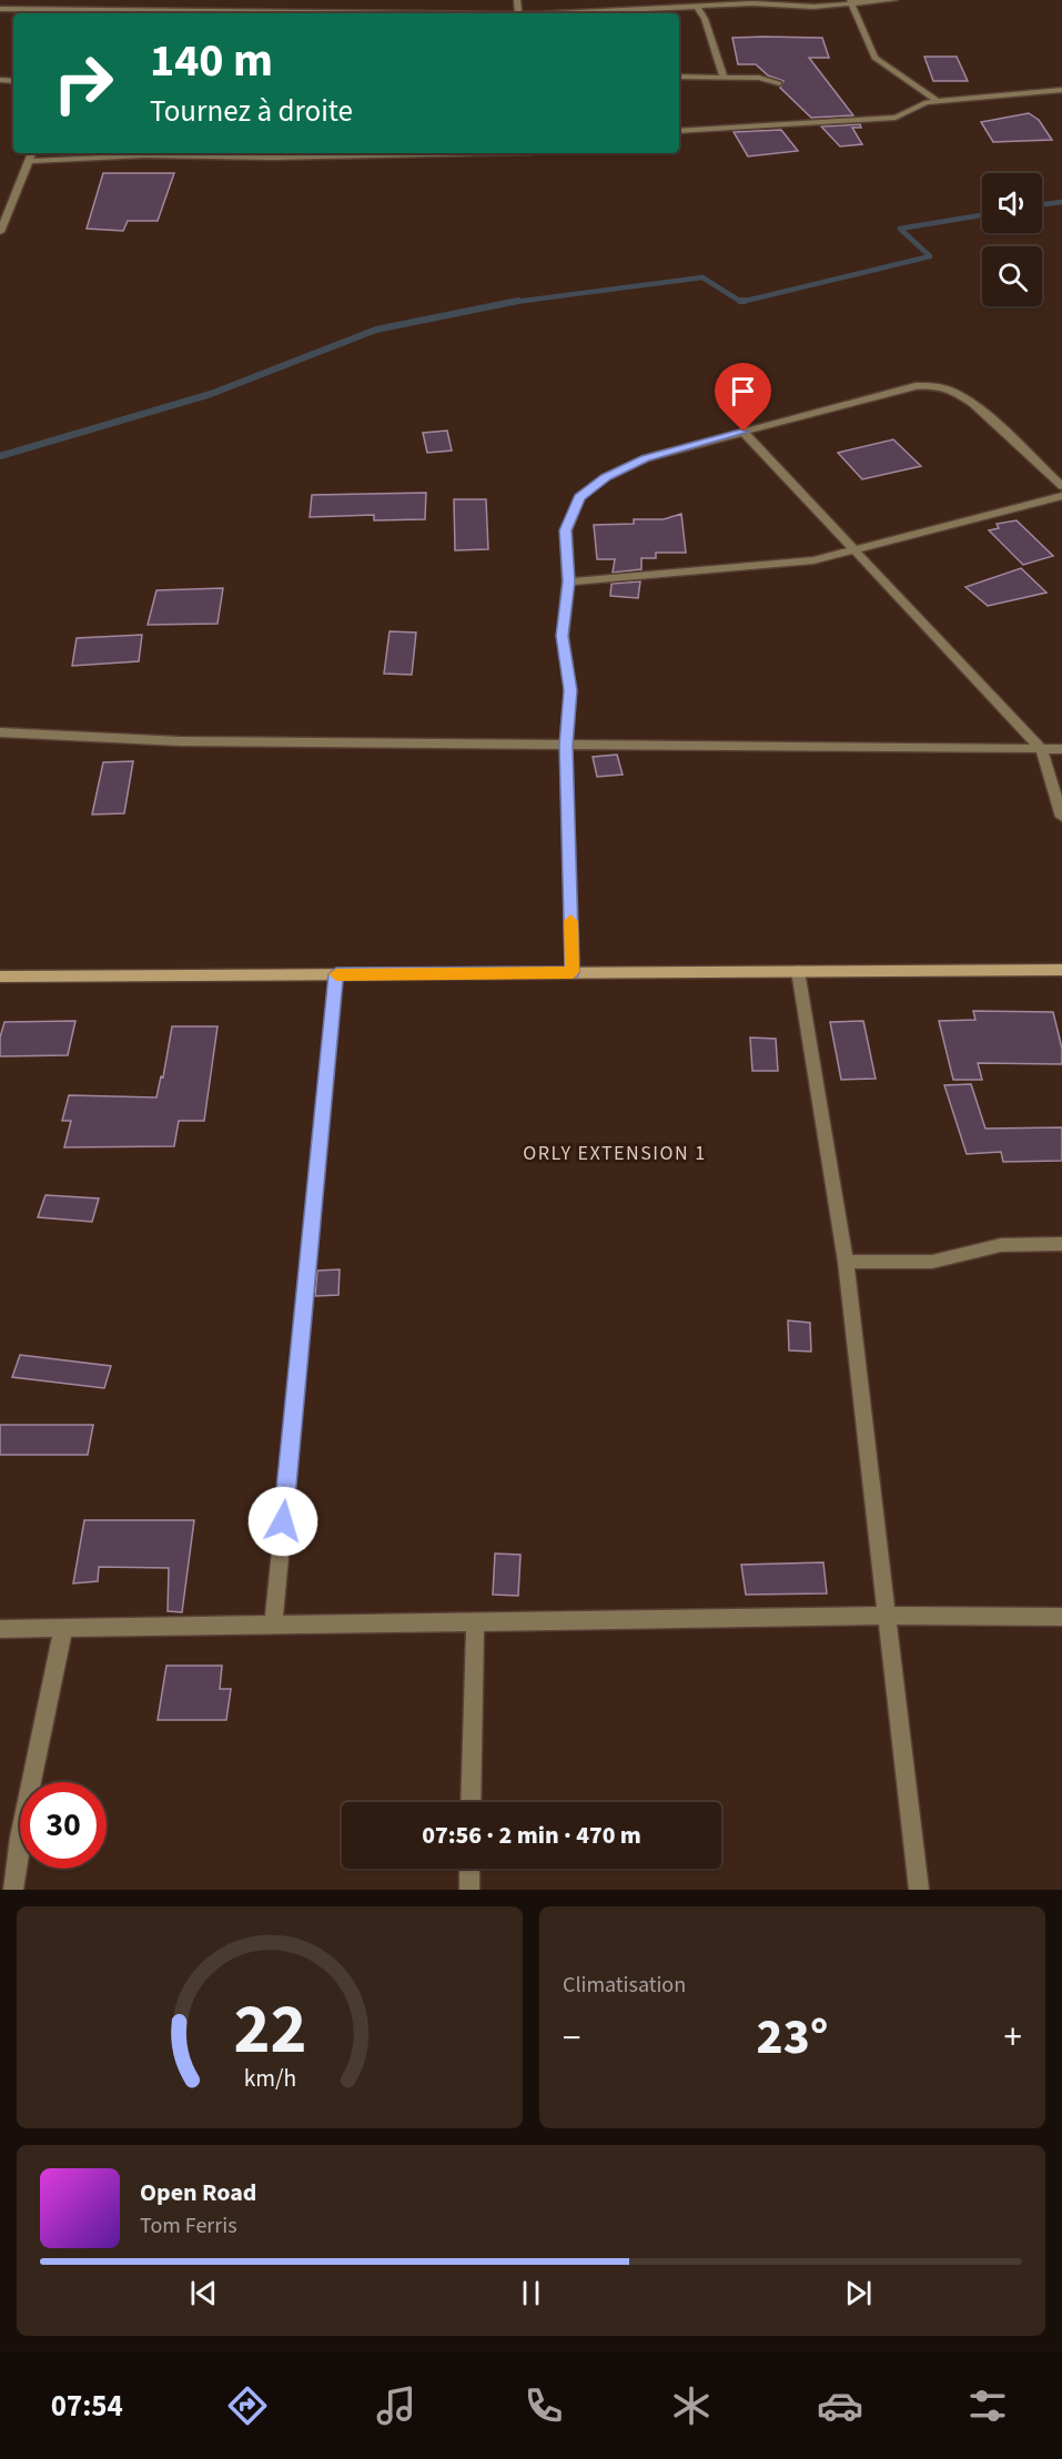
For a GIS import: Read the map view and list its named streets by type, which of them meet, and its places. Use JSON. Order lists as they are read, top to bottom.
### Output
{
  "districts": ["ORLY EXTENSION 1"],
  "page": {
    "turn": ["140 m", "Tournez à droite"],
    "limit": "30",
    "trip": "07:56 · 2 min · 470 m",
    "tile": "Climatisation",
    "heat": ["−", "23°", "+"],
    "song": ["Open Road", "Tom Ferris"],
    "tabs": "07:54",
    "gauge": ["22", "km/h"]
  }
}
